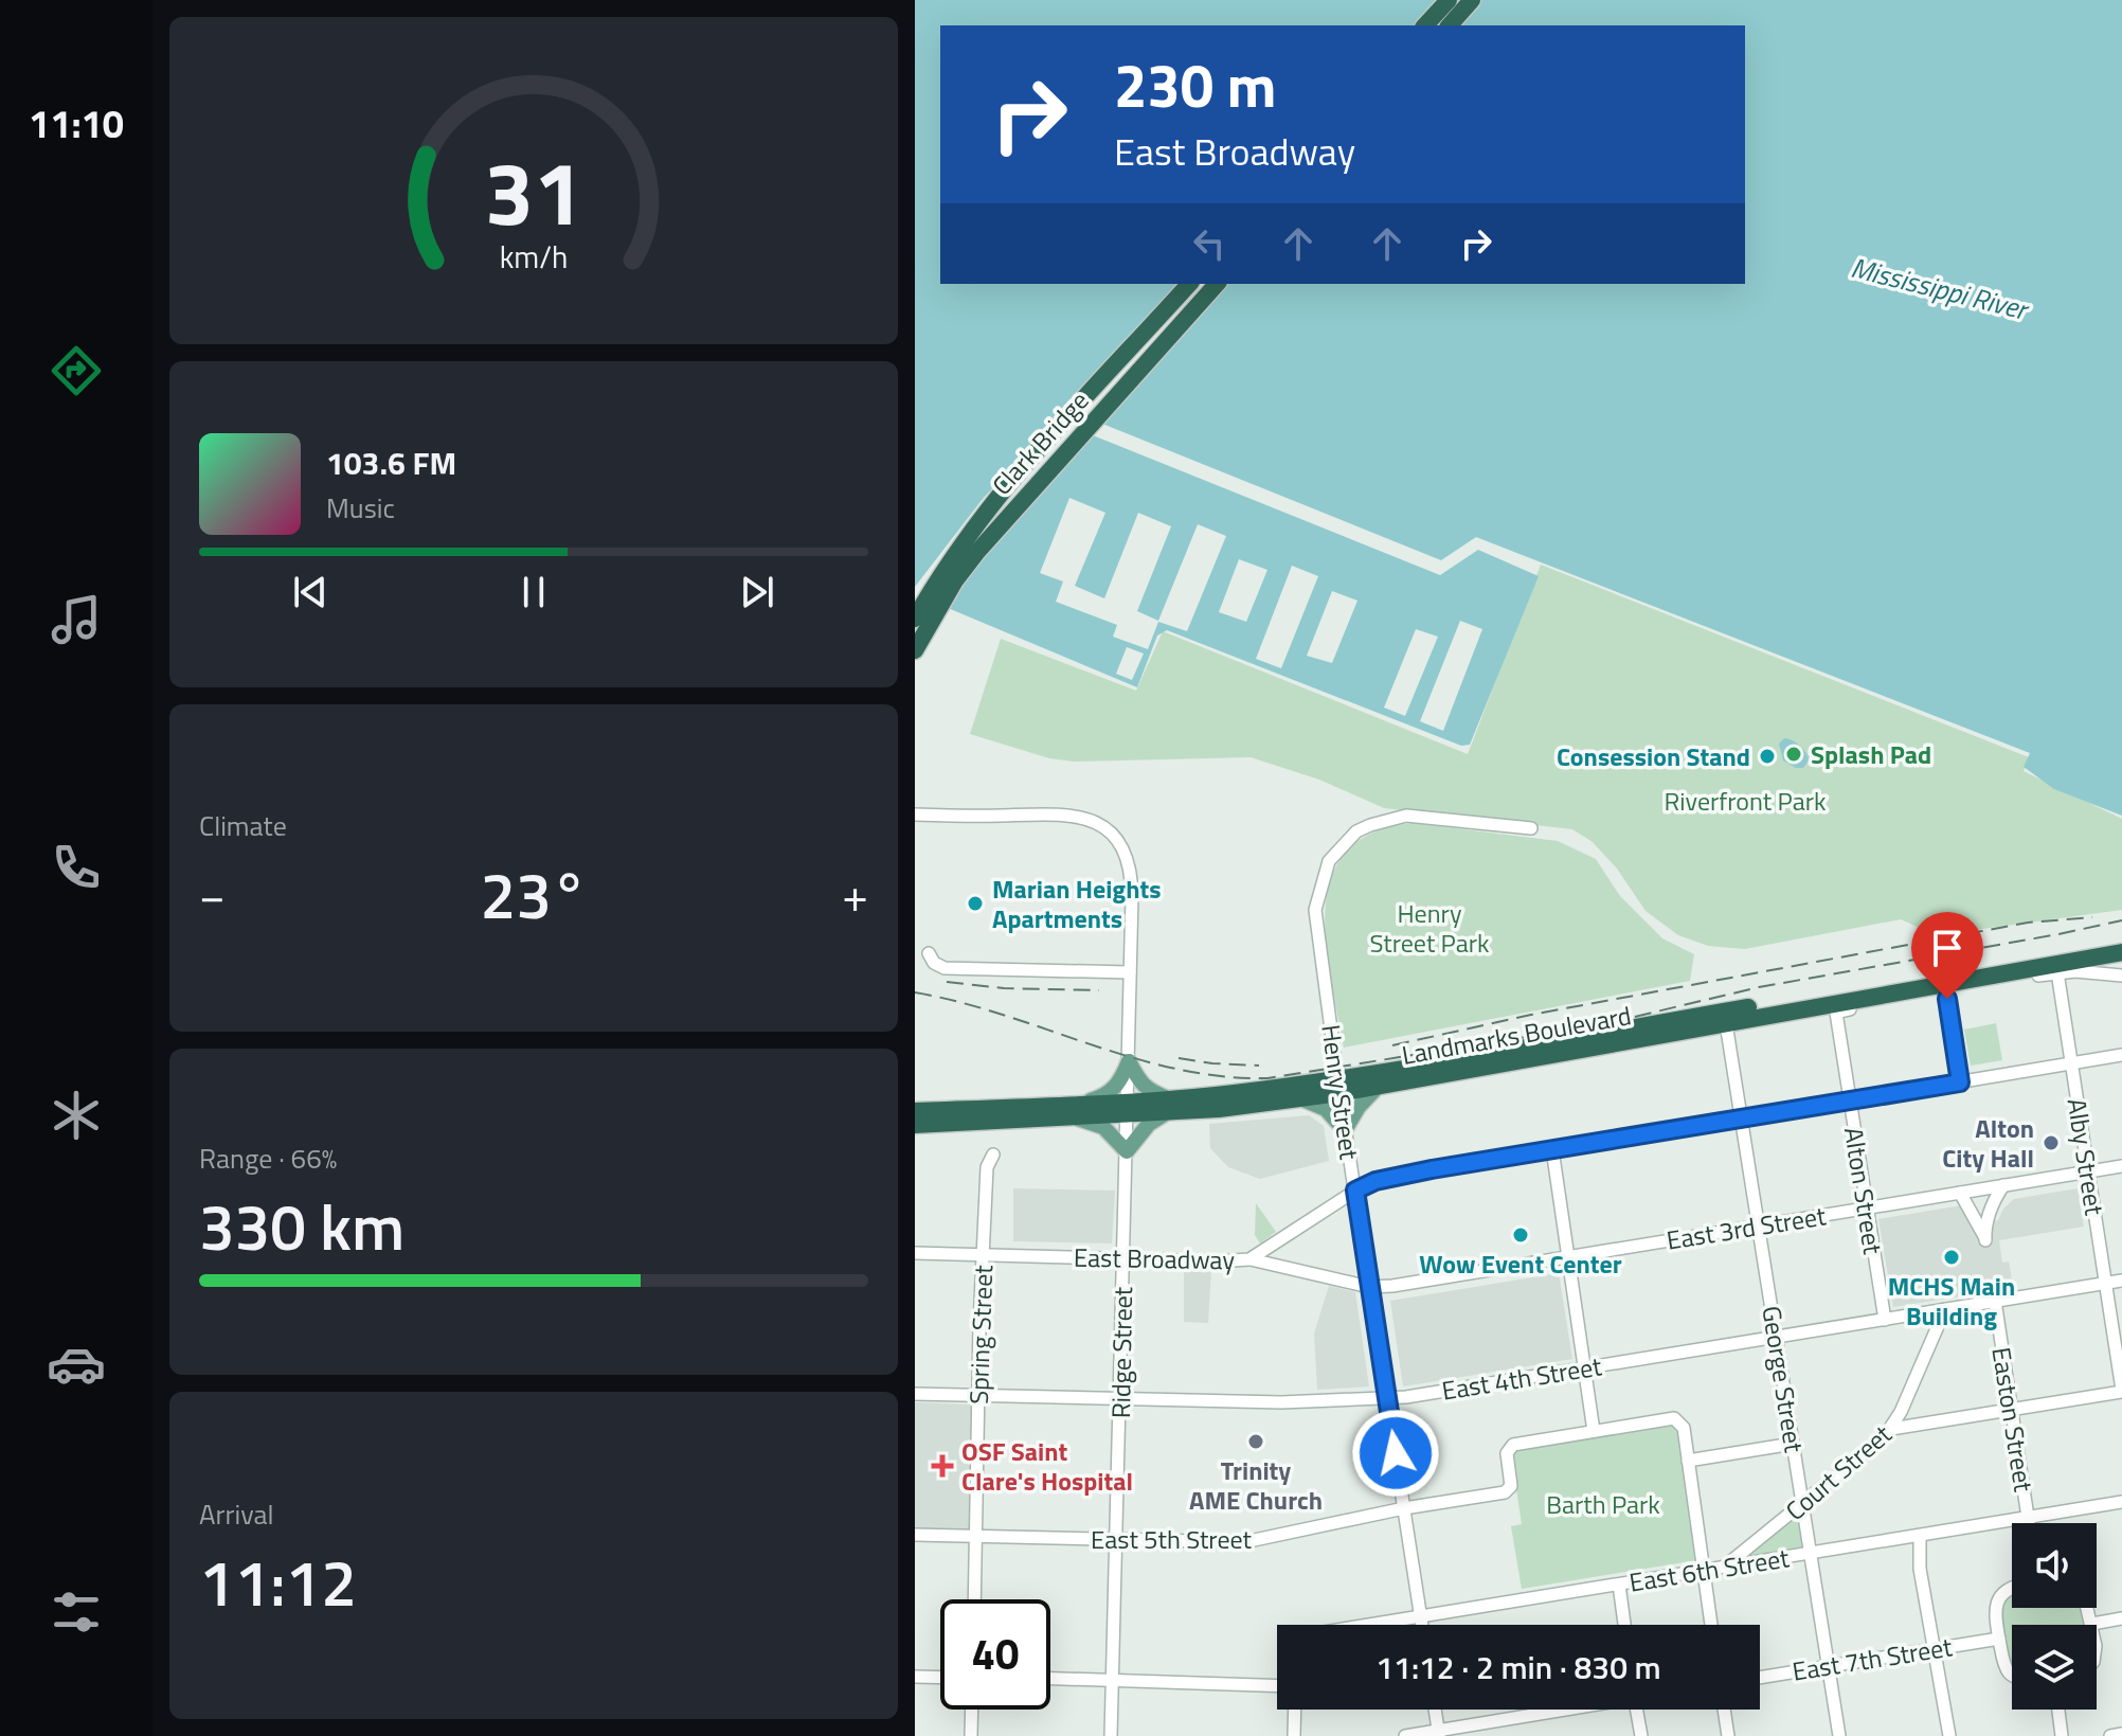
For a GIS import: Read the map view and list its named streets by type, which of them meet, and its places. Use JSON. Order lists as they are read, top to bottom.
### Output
{
  "streets": {
    "highway": ["Clark Bridge", "Landmarks Boulevard"],
    "street": [
      "Henry Street",
      "Alby Street",
      "Alton Street",
      "East 3rd Street",
      "East Broadway",
      "Spring Street",
      "Ridge Street",
      "East 4th Street",
      "George Street",
      "Easton Street",
      "Court Street",
      "East 5th Street",
      "East 6th Street",
      "East 7th Street"
    ]
  },
  "crossings": [
    ["Landmarks Boulevard", "Henry Street"],
    ["Landmarks Boulevard", "Ridge Street"],
    ["Landmarks Boulevard", "George Street"],
    ["Henry Street", "East 3rd Street"],
    ["Henry Street", "East Broadway"],
    ["Henry Street", "East 4th Street"],
    ["Henry Street", "East 5th Street"],
    ["Henry Street", "East 6th Street"],
    ["Alby Street", "East 3rd Street"],
    ["Alby Street", "East Broadway"],
    ["Alby Street", "East 4th Street"],
    ["Alton Street", "East 3rd Street"],
    ["Alton Street", "East Broadway"],
    ["Alton Street", "East 4th Street"],
    ["East 3rd Street", "East Broadway"],
    ["East 3rd Street", "George Street"],
    ["East Broadway", "Spring Street"],
    ["East Broadway", "Ridge Street"],
    ["East Broadway", "George Street"],
    ["Spring Street", "East 4th Street"],
    ["Spring Street", "East 5th Street"],
    ["Ridge Street", "East 4th Street"],
    ["Ridge Street", "East 5th Street"],
    ["East 4th Street", "George Street"],
    ["East 4th Street", "Easton Street"],
    ["East 4th Street", "Court Street"],
    ["George Street", "Court Street"],
    ["George Street", "East 6th Street"],
    ["George Street", "East 7th Street"],
    ["Easton Street", "East 6th Street"],
    ["Court Street", "East 6th Street"]
  ],
  "water": ["Mississippi River"],
  "parks": ["Riverfront Park", "Henry Street Park", "Barth Park"],
  "places": {
    "other": [
      "Splash Pad",
      "Consession Stand",
      "Marian Heights Apartments",
      "Alton City Hall",
      "Wow Event Center",
      "MCHS Main Building",
      "Trinity AME Church"
    ],
    "health": ["OSF Saint Clare's Hospital"]
  },
  "page": {
    "tabs": "11:10",
    "turn": ["230 m", "East Broadway"],
    "song": ["103.6 FM", "Music"],
    "tile": [
      "Climate",
      ["Range · 66%", "330 km"],
      ["Arrival", "11:12"]
    ],
    "heat": ["−", "23°", "+"],
    "limit": "40",
    "trip": "11:12 · 2 min · 830 m",
    "gauge": ["31", "km/h"]
  }
}
